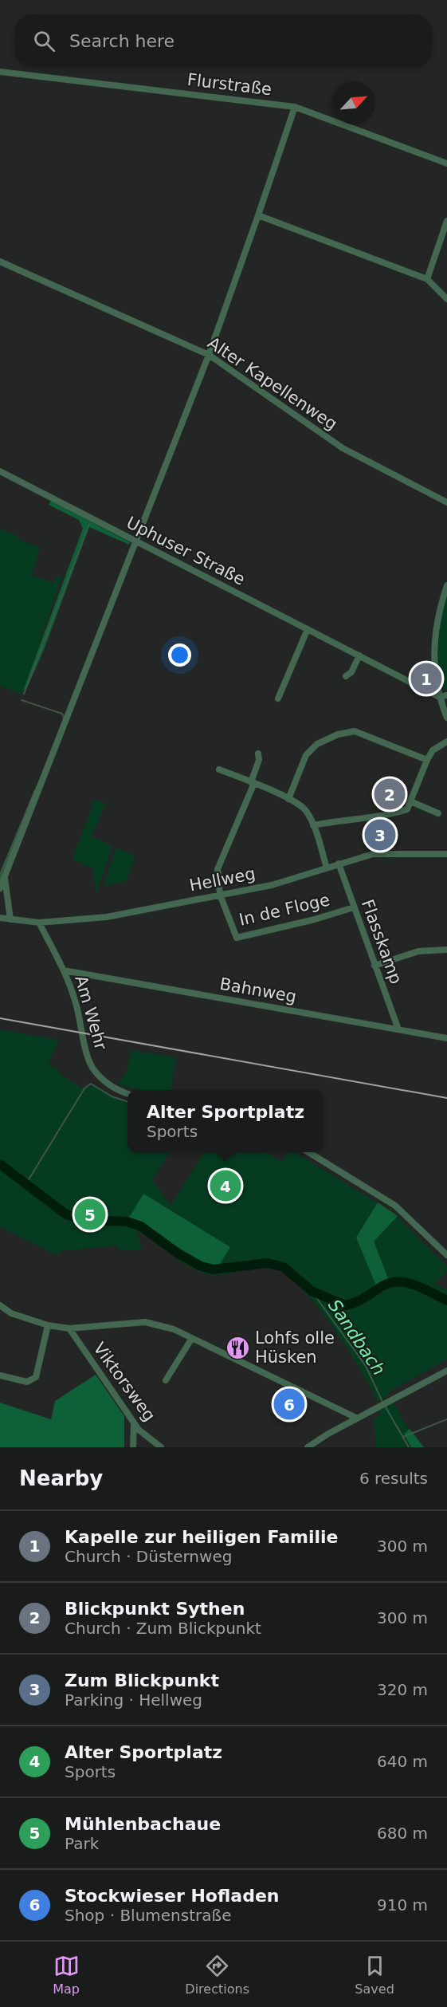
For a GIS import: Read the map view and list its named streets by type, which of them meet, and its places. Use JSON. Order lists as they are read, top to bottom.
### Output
{
  "streets": {
    "street": [
      "Flurstraße",
      "Alter Kapellenweg",
      "Uphuser Straße",
      "Hellweg",
      "In de Floge",
      "Flasskamp",
      "Bahnweg",
      "Am Wehr",
      "Viktorsweg"
    ]
  },
  "crossings": [
    ["Hellweg", "In de Floge"],
    ["Hellweg", "Flasskamp"],
    ["Hellweg", "Am Wehr"],
    ["In de Floge", "Flasskamp"],
    ["Flasskamp", "Bahnweg"],
    ["Bahnweg", "Am Wehr"]
  ],
  "water": ["Sandbach"],
  "places": {
    "restaurant": ["Lohfs olle Hüsken"]
  },
  "north": "top right",
  "page": {
    "search": "Search here",
    "pins": [
      "1",
      "2",
      "3",
      "4",
      "5",
      "6"
    ],
    "popup": ["Alter Sportplatz", "Sports"],
    "heading": ["Nearby", "6 results"],
    "list": [
      {
        "mark": "1",
        "name": "Kapelle zur heiligen Familie",
        "note": "Church · Düsternweg",
        "value": "300 m"
      },
      {
        "mark": "2",
        "name": "Blickpunkt Sythen",
        "note": "Church · Zum Blickpunkt",
        "value": "300 m"
      },
      {
        "mark": "3",
        "name": "Zum Blickpunkt",
        "note": "Parking · Hellweg",
        "value": "320 m"
      },
      {
        "mark": "4",
        "name": "Alter Sportplatz",
        "note": "Sports",
        "value": "640 m"
      },
      {
        "mark": "5",
        "name": "Mühlenbachaue",
        "note": "Park",
        "value": "680 m"
      },
      {
        "mark": "6",
        "name": "Stockwieser Hofladen",
        "note": "Shop · Blumenstraße",
        "value": "910 m"
      }
    ],
    "nav": ["Map", "Directions", "Saved"]
  }
}
